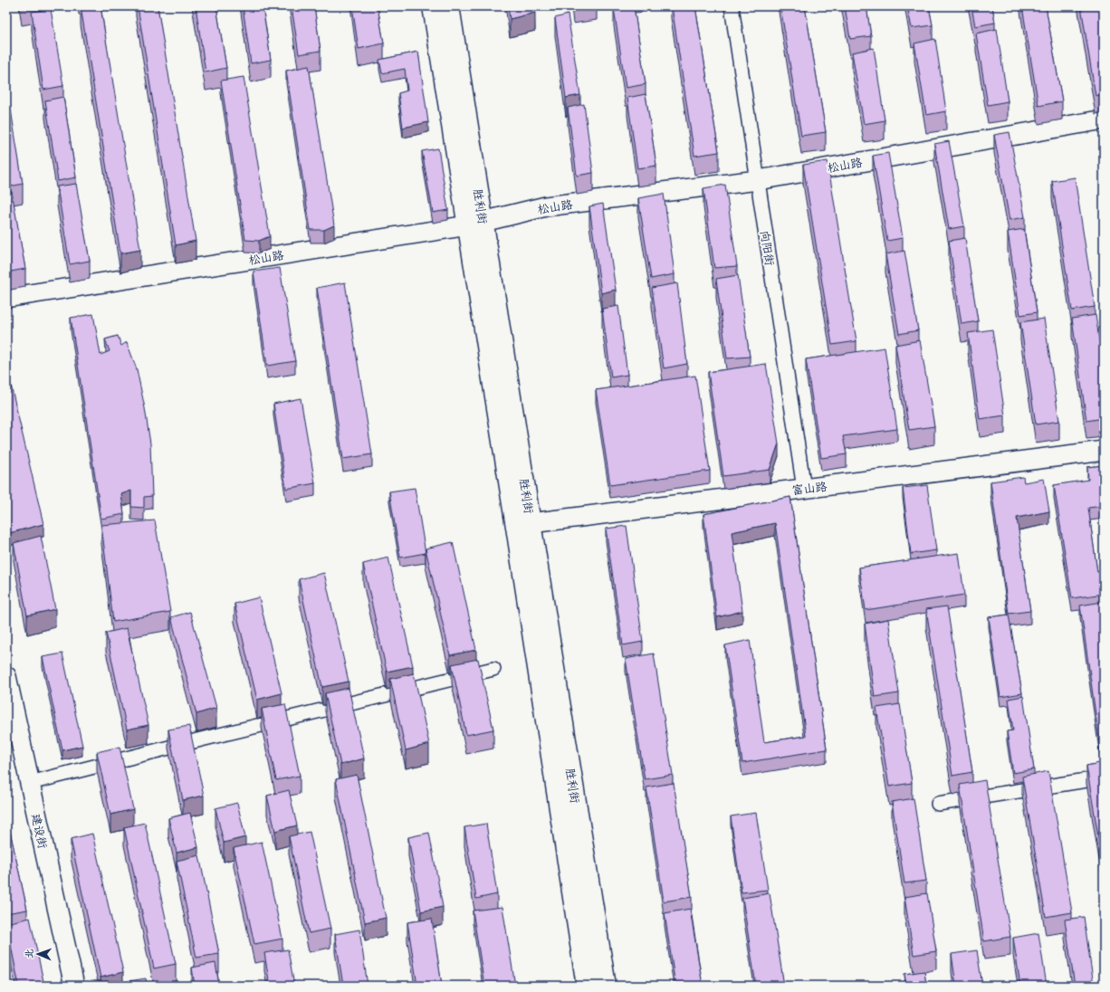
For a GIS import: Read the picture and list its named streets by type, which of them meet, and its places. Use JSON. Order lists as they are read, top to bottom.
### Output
{
  "streets": {
    "main road": ["胜利街"],
    "street": [
      "松山路",
      "向阳街",
      "富山路",
      "建设街"
    ]
  },
  "crossings": [
    ["松山路", "胜利街"],
    ["松山路", "向阳街"],
    ["胜利街", "富山路"],
    ["向阳街", "富山路"]
  ],
  "north": "left"
}
